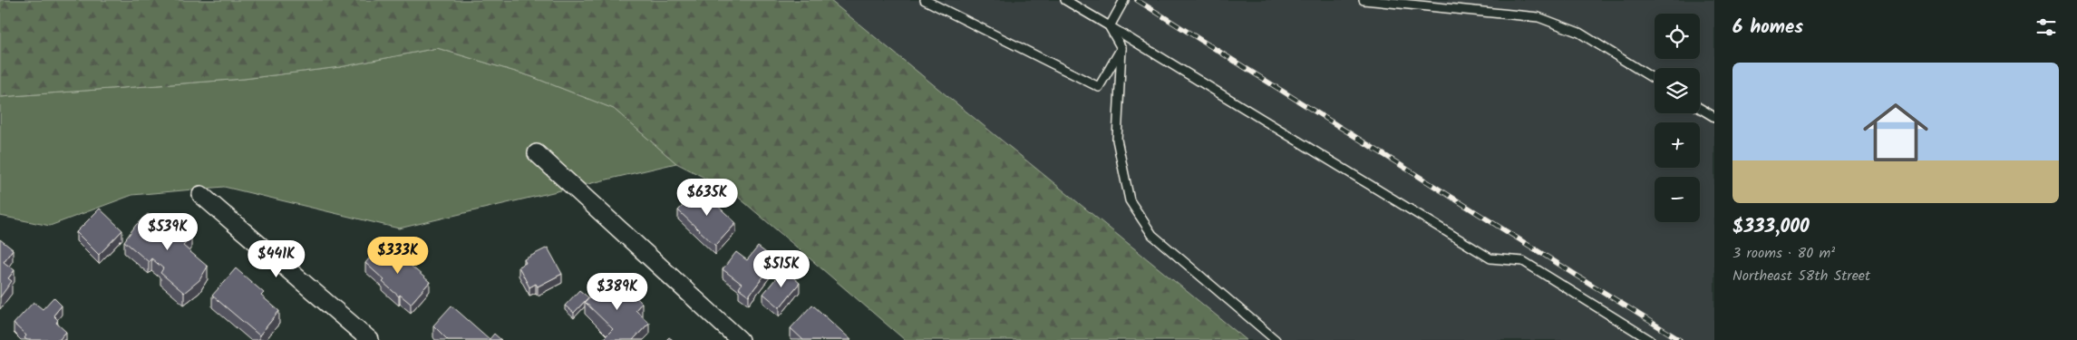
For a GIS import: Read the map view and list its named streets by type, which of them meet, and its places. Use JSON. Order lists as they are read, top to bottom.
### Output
{
  "page": {
    "heading": "6 homes",
    "map_buttons": ["+", "−"],
    "list": [
      {
        "name": "$333,000",
        "note": "3 rooms · 80 m² · Northeast 58th Street"
      }
    ],
    "price": [
      "$635K",
      "$539K",
      "$333K",
      "$441K",
      "$515K",
      "$389K"
    ]
  }
}
